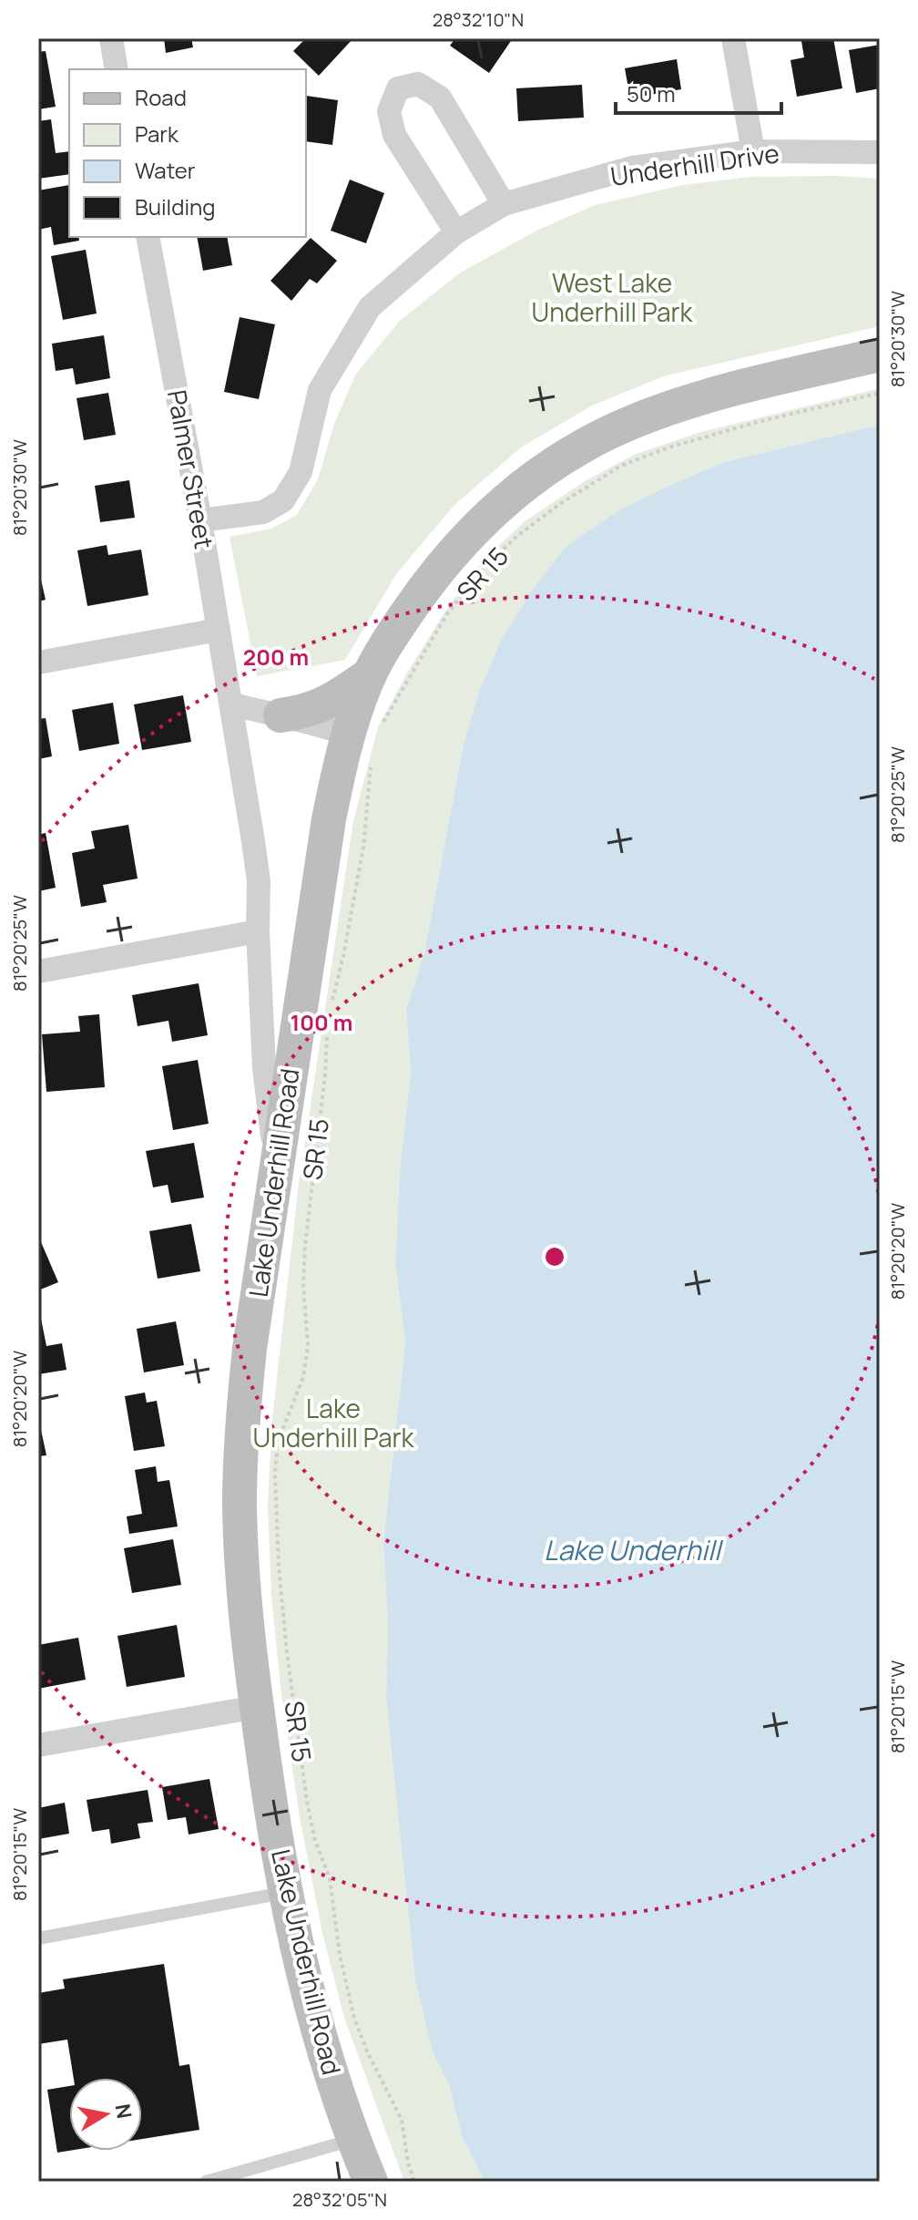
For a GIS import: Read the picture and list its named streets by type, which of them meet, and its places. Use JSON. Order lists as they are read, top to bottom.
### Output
{
  "streets": {
    "main road": ["SR 15", "Lake Underhill Road"],
    "street": ["Underhill Drive", "Palmer Street"]
  },
  "crossings": [
    ["Underhill Drive", "Palmer Street"],
    ["Palmer Street", "Lake Underhill Road"],
    ["SR 15", "Lake Underhill Road"]
  ],
  "water": ["Lake Underhill"],
  "parks": ["West Lake Underhill Park", "Lake Underhill Park"],
  "legend": [
    "Road",
    "Park",
    "Water",
    "Building"
  ],
  "scale_bar": "50 m",
  "north": "right",
  "coordinates": [
    "28°32'10\"N",
    "81°20'30\"W",
    "81°20'25\"W",
    "81°20'20\"W",
    "81°20'15\"W",
    "28°32'05\"N"
  ],
  "rings": ["200 m", "100 m"]
}
